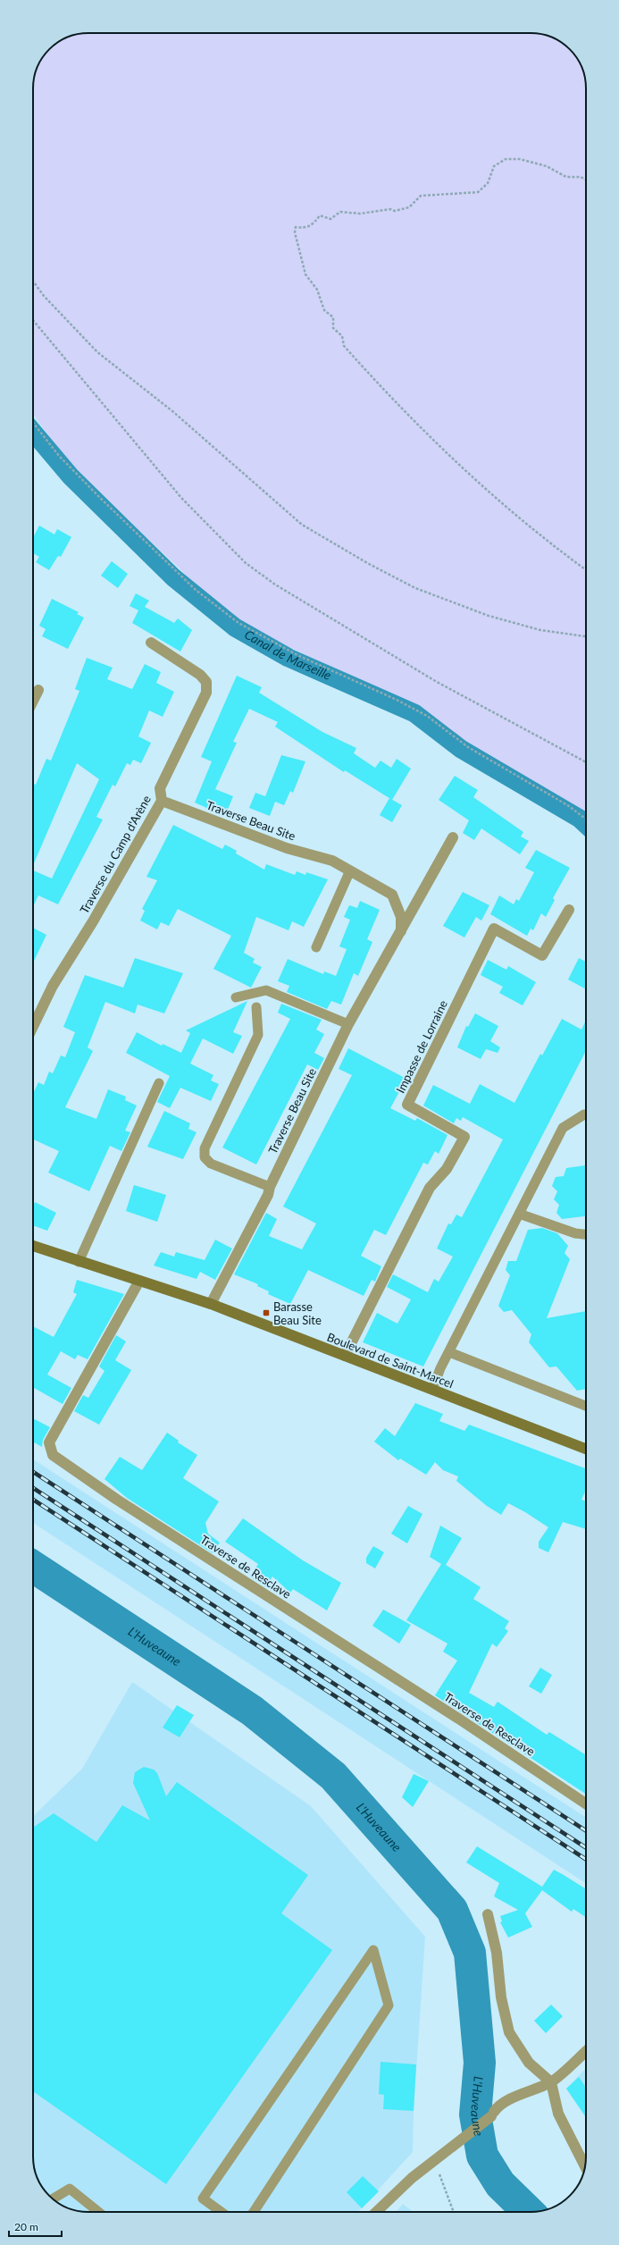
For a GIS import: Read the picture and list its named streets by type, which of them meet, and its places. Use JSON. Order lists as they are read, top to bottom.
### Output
{
  "streets": {
    "street": [
      "Traverse Beau Site",
      "Traverse du Camp d'Arène",
      "Impasse de Lorraine",
      "Boulevard de Saint-Marcel",
      "Traverse de Resclave"
    ]
  },
  "crossings": [
    ["Traverse Beau Site", "Traverse du Camp d'Arène"],
    ["Traverse Beau Site", "Boulevard de Saint-Marcel"],
    ["Impasse de Lorraine", "Boulevard de Saint-Marcel"],
    ["Boulevard de Saint-Marcel", "Traverse de Resclave"]
  ],
  "water": ["Canal de Marseille", "L'Huveaune"],
  "places": {
    "transit": ["Barasse Beau Site"]
  },
  "scale_bar": "20 m"
}
